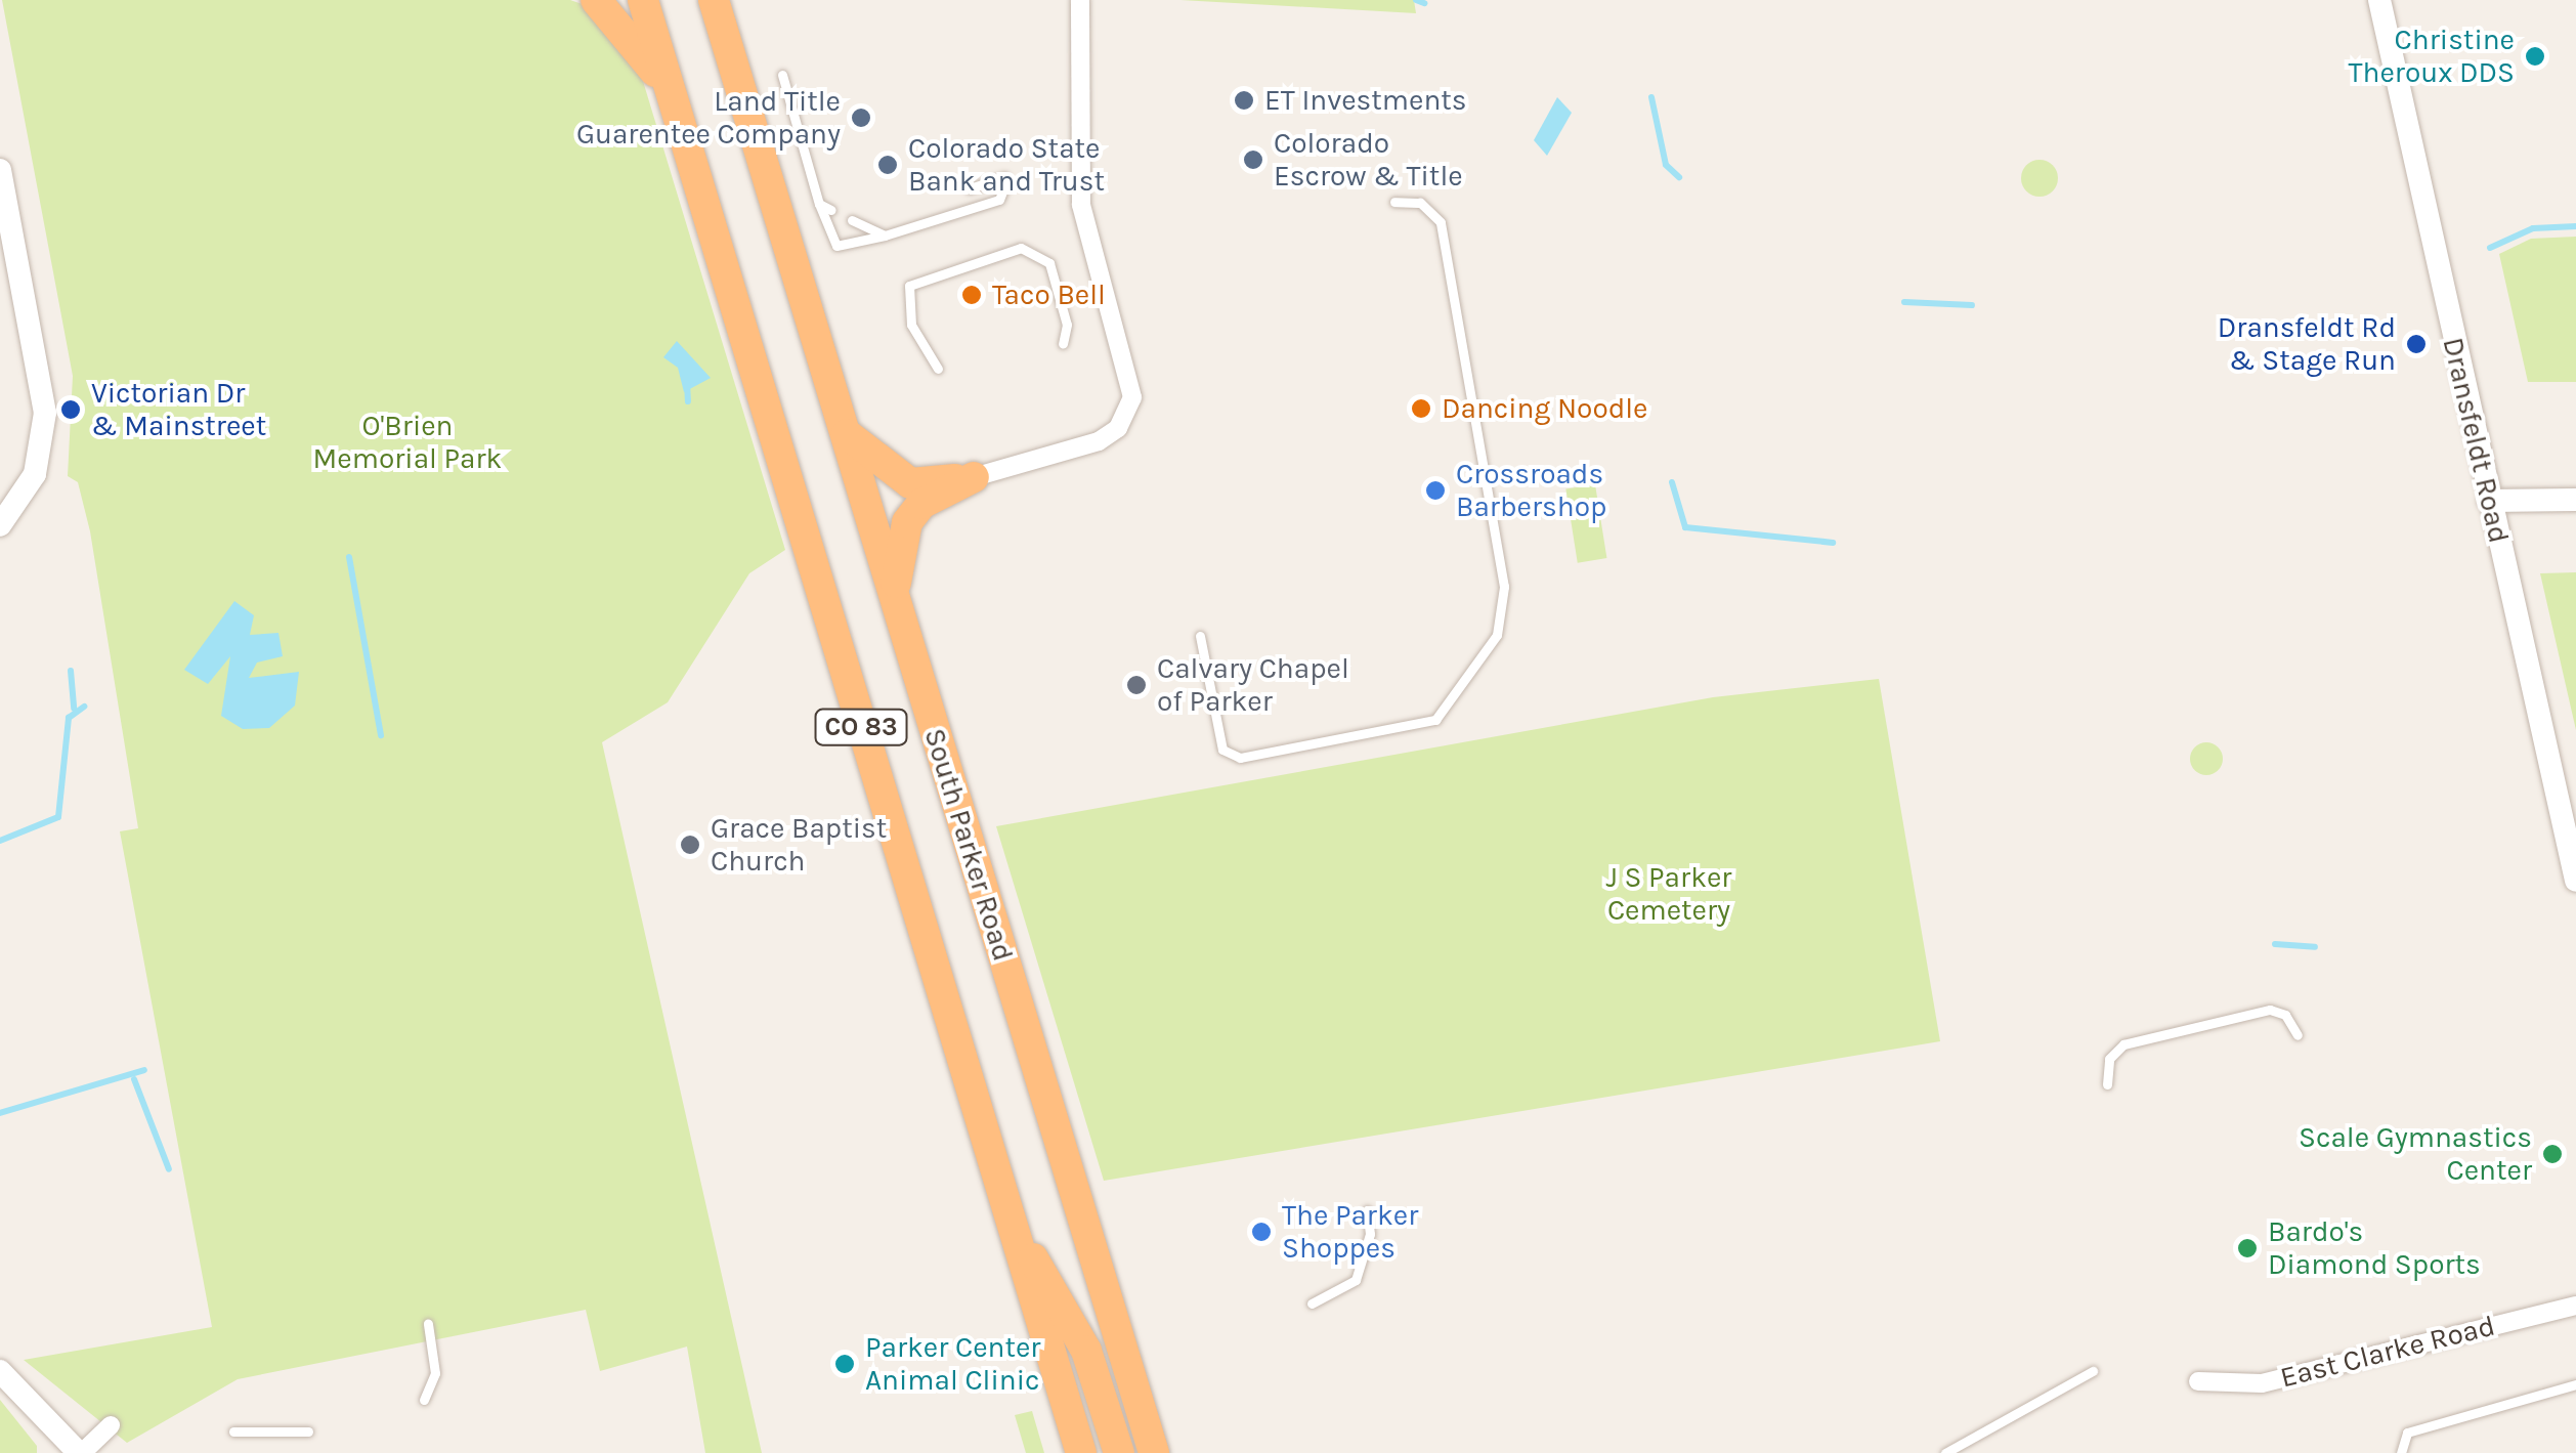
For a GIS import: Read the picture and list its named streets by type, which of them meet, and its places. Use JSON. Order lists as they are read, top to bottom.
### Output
{
  "streets": {
    "highway": ["CO 83", "South Parker Road"],
    "street": ["Dransfeldt Road", "East Clarke Road"]
  },
  "parks": ["O'Brien Memorial Park", "J S Parker Cemetery"],
  "places": [
    "Christine Theroux DDS",
    "ET Investments",
    "Land Title Guarentee Company",
    "Colorado Escrow & Title",
    "Colorado State Bank and Trust",
    "Taco Bell",
    "Dransfeldt Rd & Stage Run",
    "Dancing Noodle",
    "Victorian Dr & Mainstreet",
    "Crossroads Barbershop",
    "Calvary Chapel of Parker",
    "Grace Baptist Church",
    "Scale Gymnastics Center",
    "The Parker Shoppes",
    "Bardo's Diamond Sports",
    "Parker Center Animal Clinic"
  ]
}
